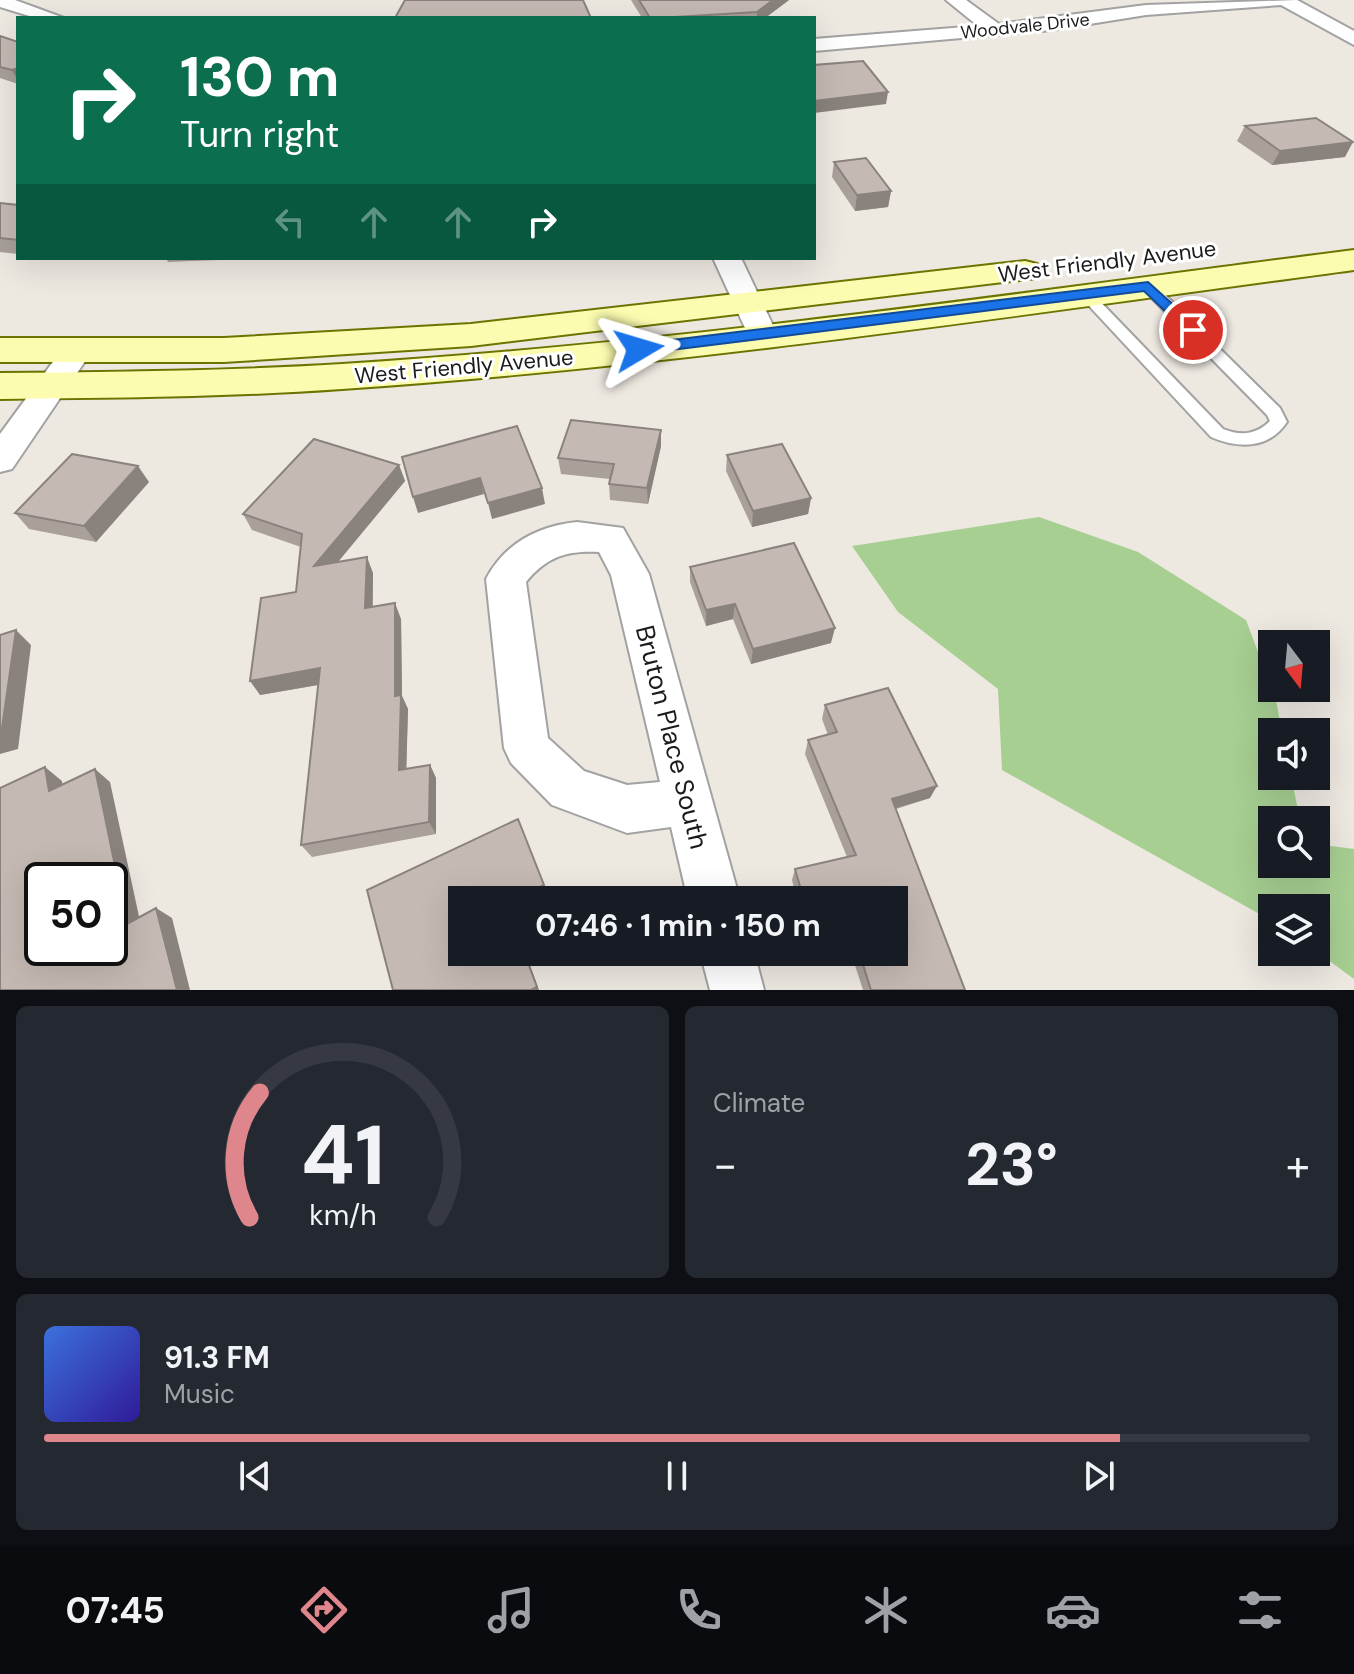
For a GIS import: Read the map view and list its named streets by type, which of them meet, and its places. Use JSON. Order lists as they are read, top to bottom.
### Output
{
  "streets": {
    "main road": ["West Friendly Avenue"],
    "street": ["Woodvale Drive", "Bruton Place South"]
  },
  "north": "bottom",
  "page": {
    "turn": ["130 m", "Turn right"],
    "limit": "50",
    "trip": "07:46 · 1 min · 150 m",
    "tile": "Climate",
    "heat": ["−", "23°", "+"],
    "song": ["91.3 FM", "Music"],
    "tabs": "07:45",
    "gauge": ["41", "km/h"]
  }
}
